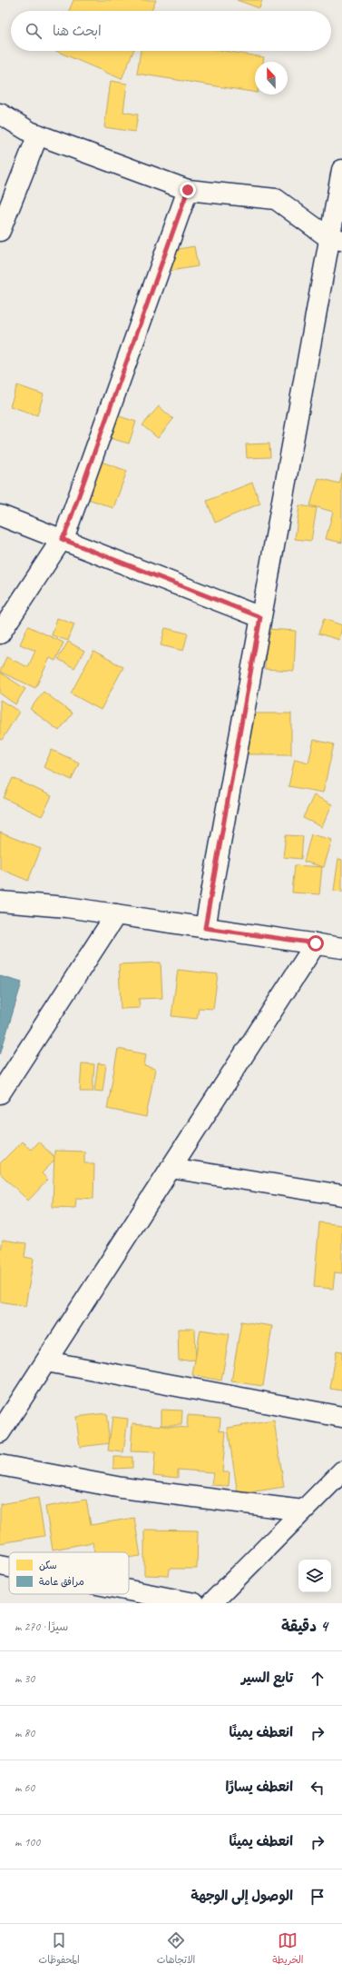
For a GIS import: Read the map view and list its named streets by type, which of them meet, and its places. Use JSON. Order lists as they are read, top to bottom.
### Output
{
  "legend": ["سكن", "مرافق عامة"],
  "north": "top",
  "page": {
    "search": "ابحث هنا",
    "heading": ["4 دقيقة", "سيرًا · 270 m"],
    "list": [
      ["تابع السير", "30 m"],
      ["انعطف يمينًا", "80 m"],
      ["انعطف يسارًا", "60 m"],
      ["انعطف يمينًا", "100 m"],
      "الوصول إلى الوجهة"
    ],
    "nav": ["الخريطة", "الاتجاهات", "المحفوظات"]
  }
}
